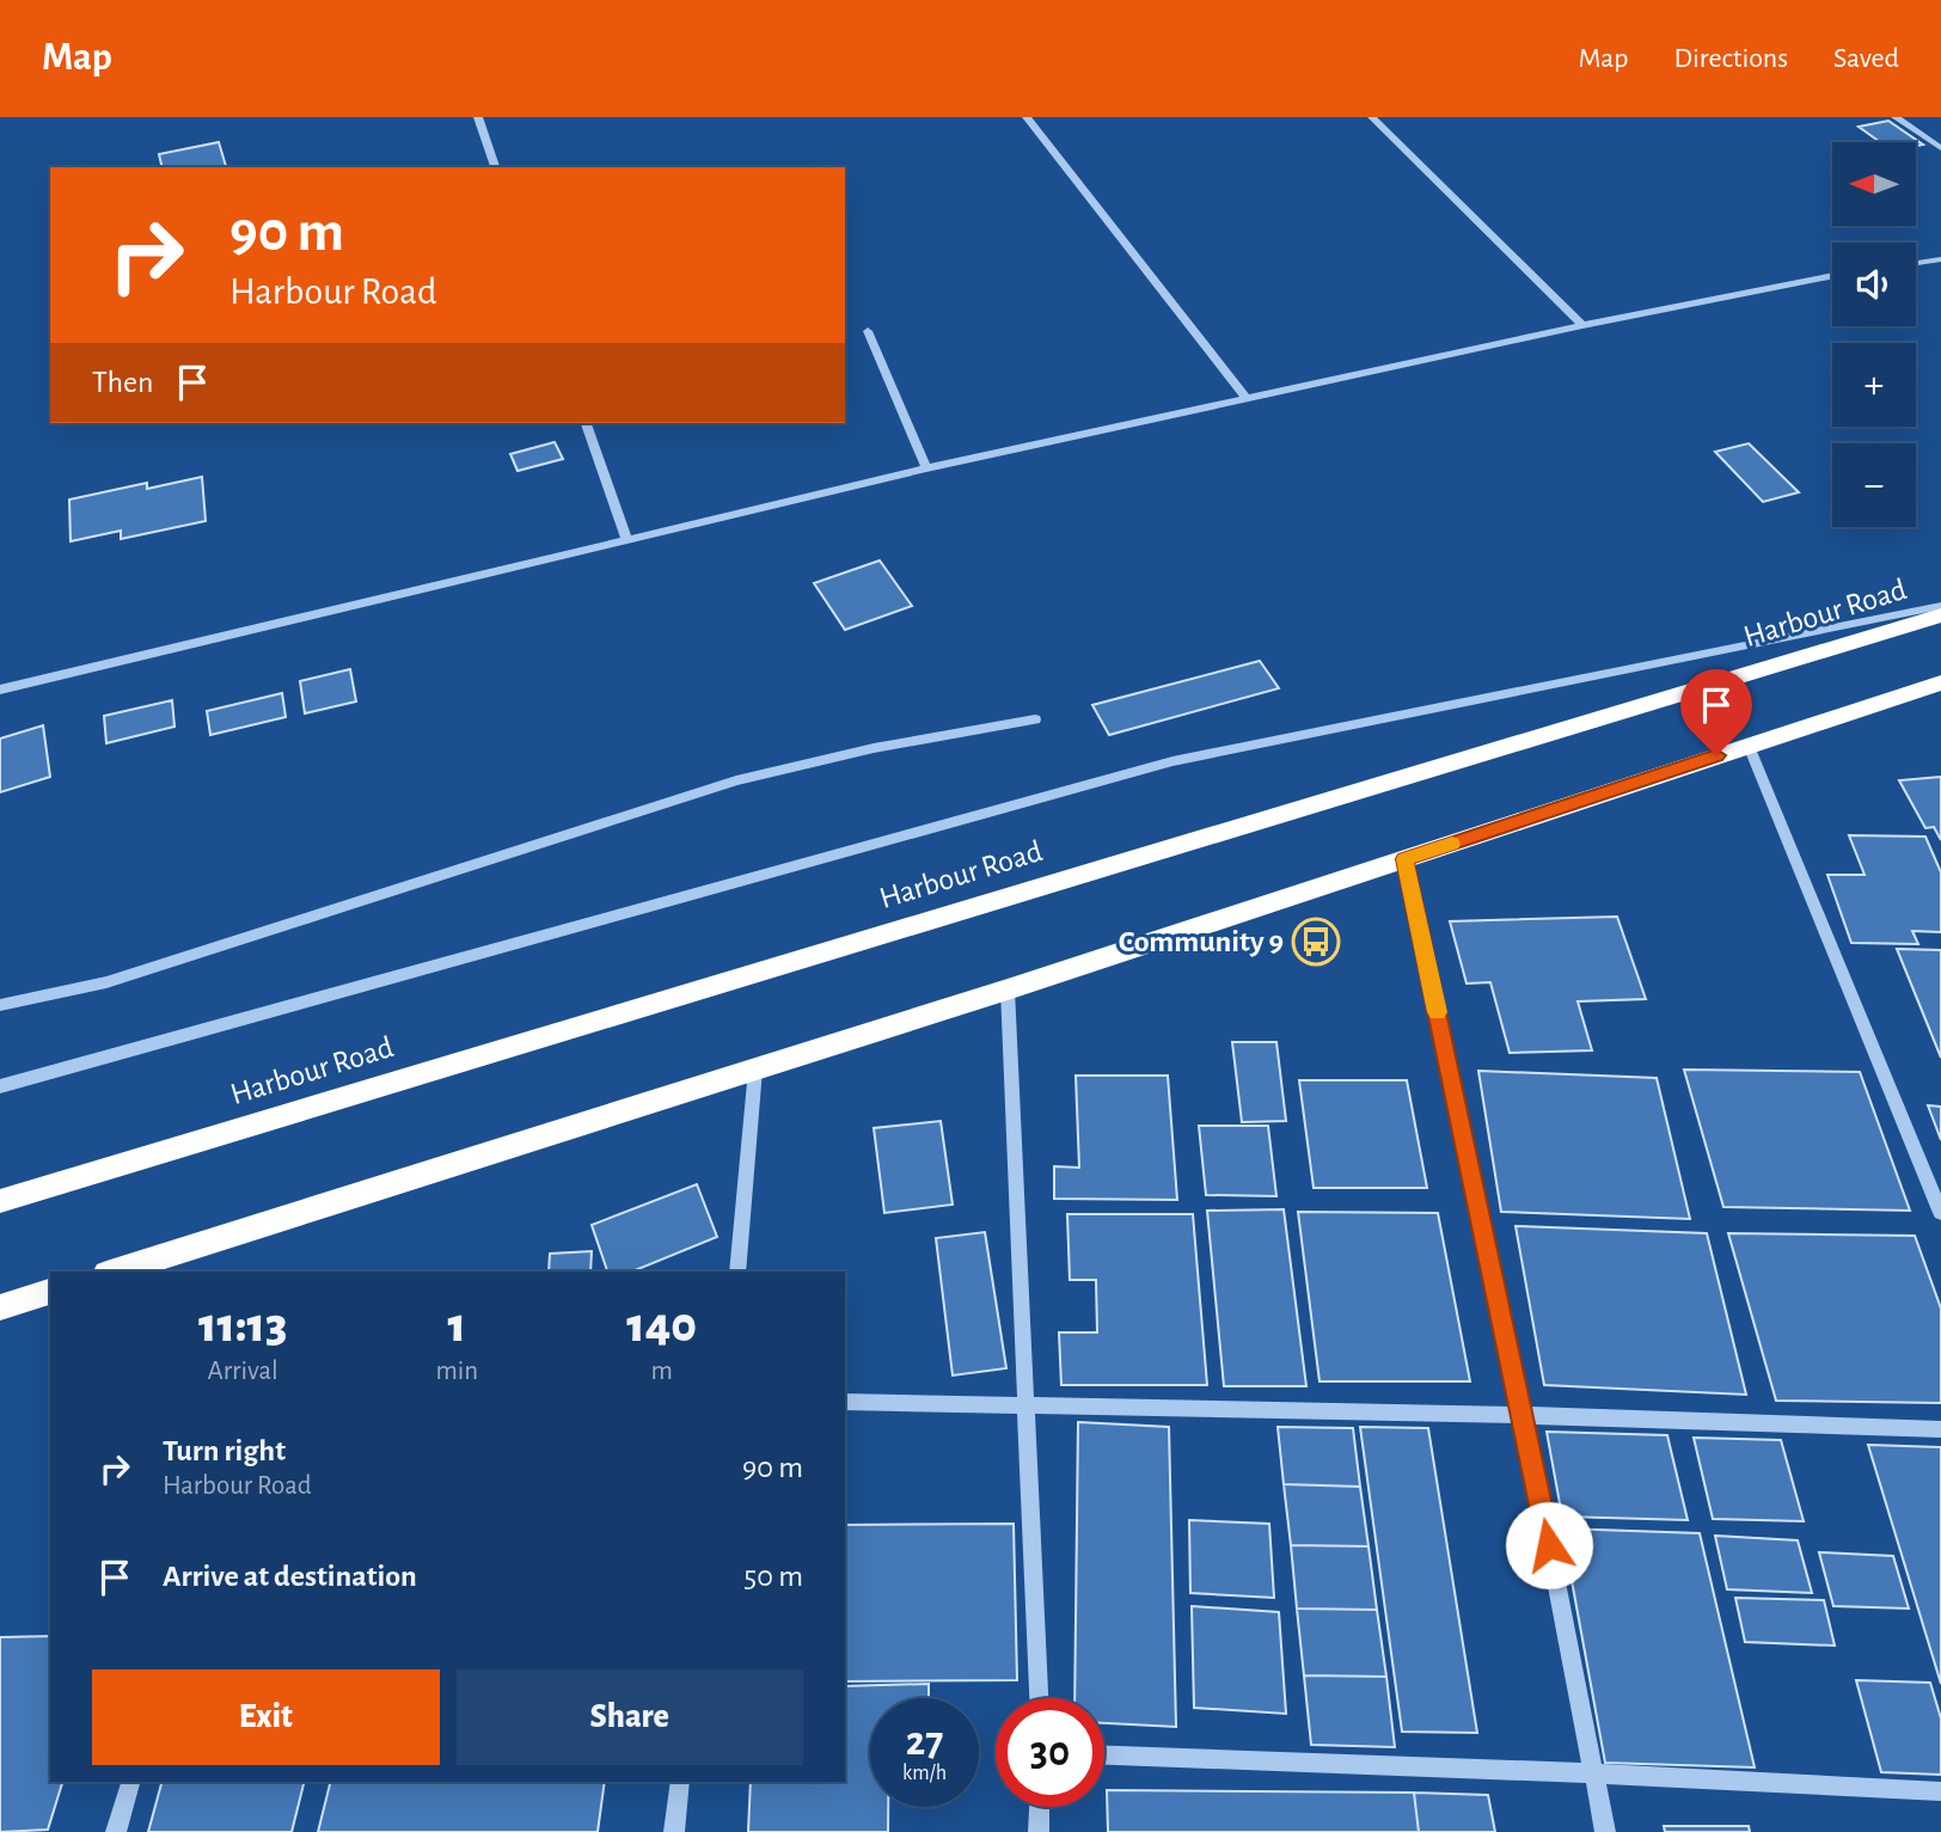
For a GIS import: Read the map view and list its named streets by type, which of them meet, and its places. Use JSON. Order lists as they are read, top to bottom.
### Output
{
  "streets": {
    "highway": ["Harbour Road"]
  },
  "places": {
    "bus stop": ["Community 9"]
  },
  "north": "left",
  "page": {
    "header": "Map",
    "nav": ["Map", "Directions", "Saved"],
    "map_buttons": ["+", "−"],
    "turn": ["90 m", "Harbour Road"],
    "then": "Then",
    "eta": [
      "11:13",
      "Arrival",
      "1",
      "min",
      "140",
      "m"
    ],
    "list": [
      {
        "name": "Turn right",
        "note": "Harbour Road",
        "value": "90 m"
      },
      {
        "name": "Arrive at destination",
        "value": "50 m"
      }
    ],
    "buttons": ["Exit", "Share"],
    "speed": "27 km/h",
    "limit": "30"
  }
}
